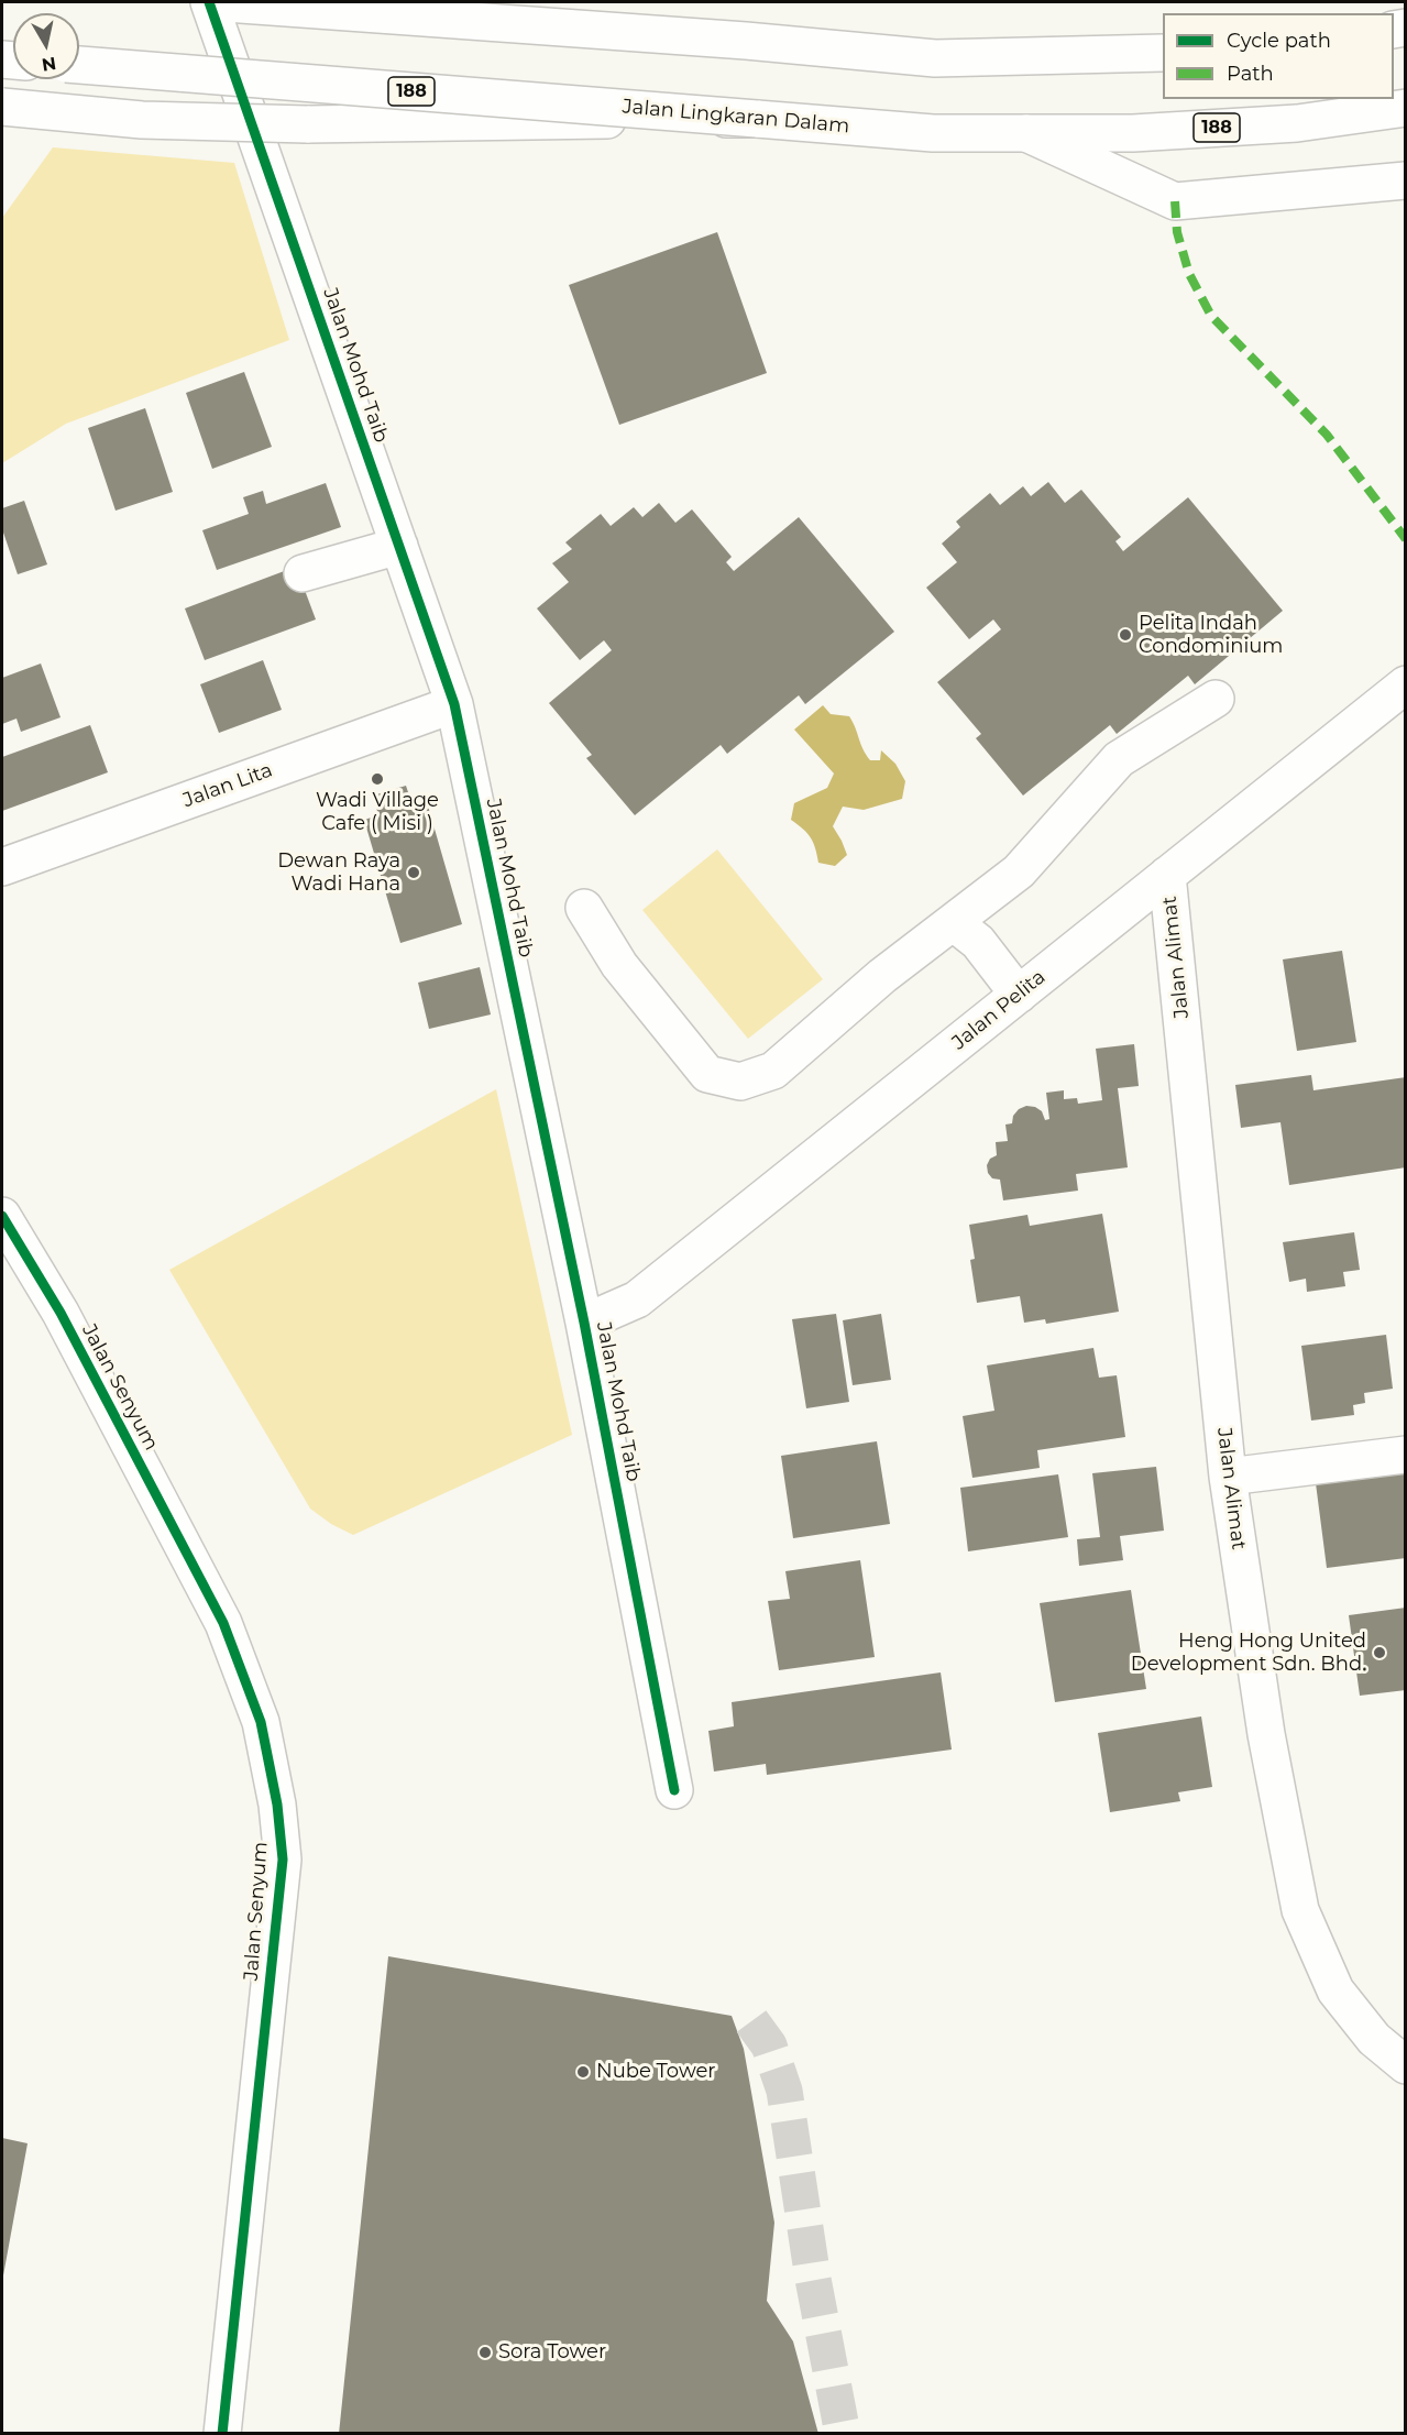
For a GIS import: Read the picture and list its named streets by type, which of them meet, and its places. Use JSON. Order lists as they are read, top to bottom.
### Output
{
  "streets": {
    "main road": [
      "188",
      "Jalan Lingkaran Dalam",
      "Jalan Mohd Taib",
      "Jalan Lita",
      "Jalan Alimat",
      "Jalan Pelita",
      "Jalan Senyum"
    ]
  },
  "crossings": [
    ["Jalan Mohd Taib", "Jalan Lita"],
    ["Jalan Mohd Taib", "Jalan Pelita"],
    ["Jalan Alimat", "Jalan Pelita"]
  ],
  "places": [
    "Pelita Indah Condominium",
    "Wadi Village Cafe ( Misi )",
    "Dewan Raya Wadi Hana",
    "Heng Hong United Development Sdn. Bhd.",
    "Nube Tower",
    "Sora Tower"
  ],
  "legend": ["Cycle path", "Path"],
  "north": "bottom"
}
